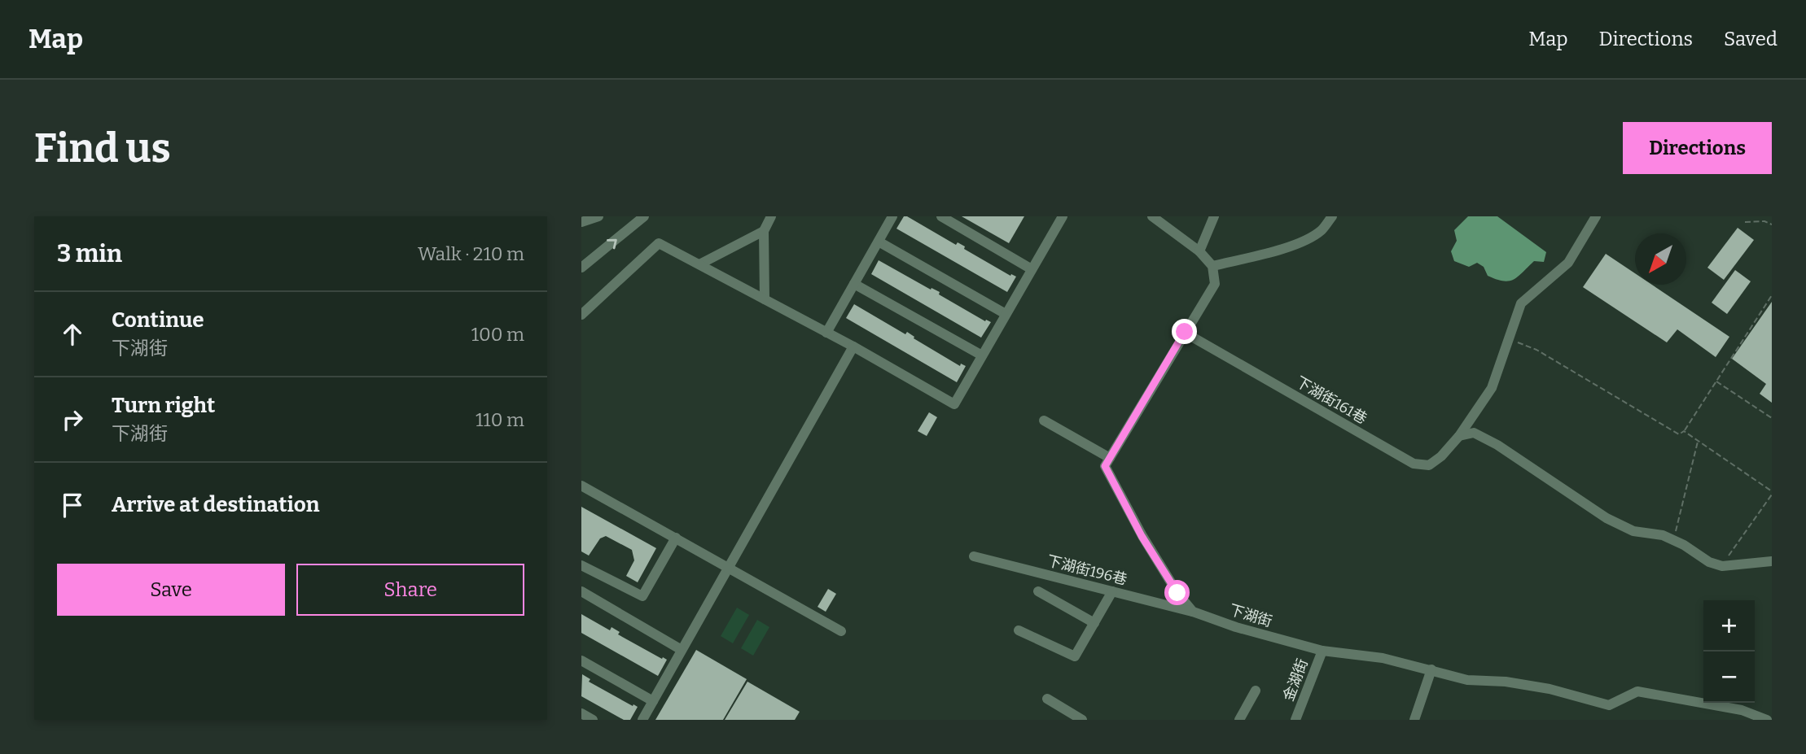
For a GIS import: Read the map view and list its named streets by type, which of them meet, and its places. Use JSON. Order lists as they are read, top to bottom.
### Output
{
  "streets": {
    "street": [
      "下湖街161巷",
      "下湖街196巷",
      "下湖街",
      "金湖街"
    ]
  },
  "crossings": [
    ["下湖街196巷", "下湖街"],
    ["下湖街", "金湖街"]
  ],
  "north": "bottom left",
  "page": {
    "header": "Map",
    "nav": ["Map", "Directions", "Saved"],
    "buttons": [
      "Directions",
      ["Save", "Share"]
    ],
    "title": "Find us",
    "heading": ["3 min", "Walk · 210 m"],
    "list": [
      ["Continue", "下湖街", "100 m"],
      ["Turn right", "下湖街", "110 m"],
      "Arrive at destination"
    ],
    "map_buttons": ["+", "−"]
  }
}
